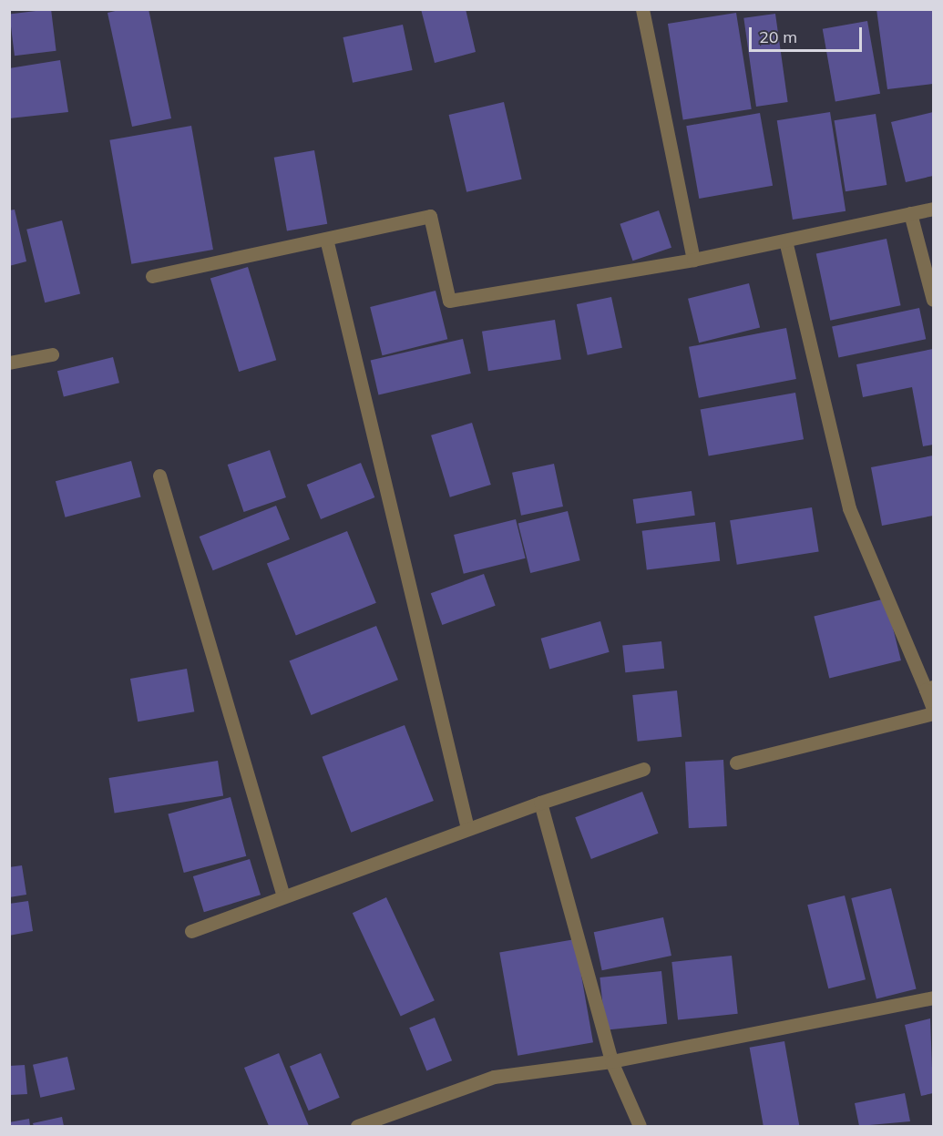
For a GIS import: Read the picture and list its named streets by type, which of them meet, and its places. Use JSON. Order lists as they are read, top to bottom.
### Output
{
  "scale_bar": "20 m"
}
